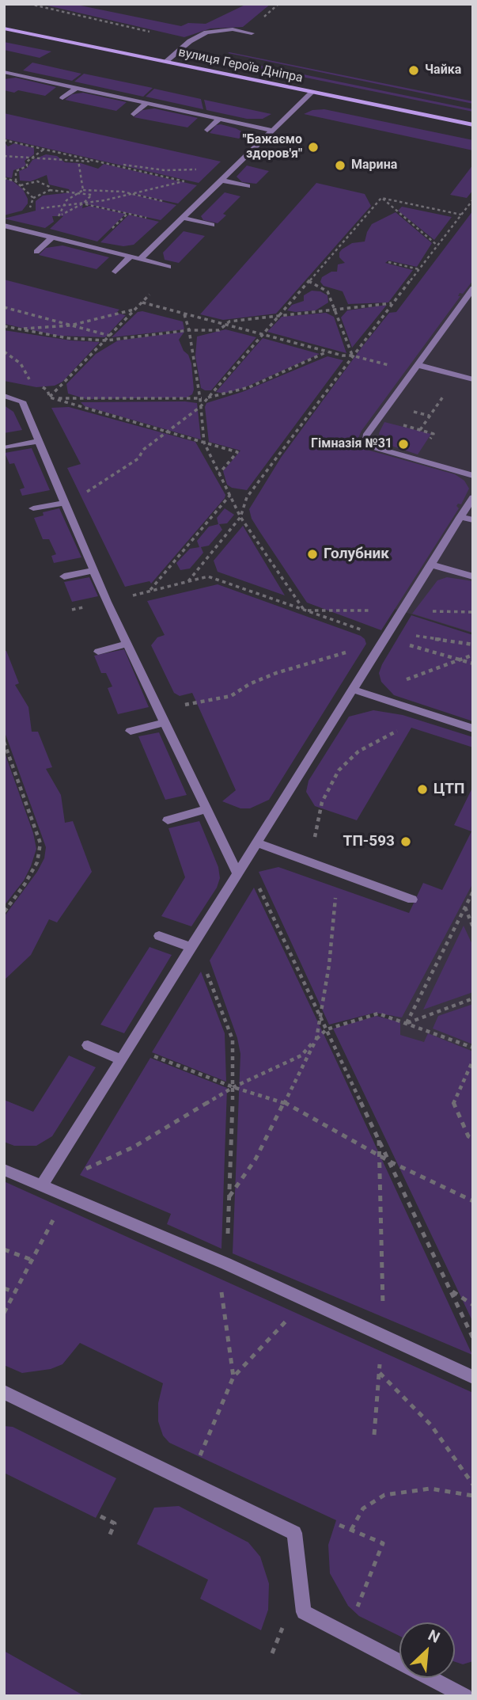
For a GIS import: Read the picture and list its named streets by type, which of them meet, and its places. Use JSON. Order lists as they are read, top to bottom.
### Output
{
  "streets": {
    "main road": ["вулиця Героїв Дніпра"]
  },
  "places": [
    "Чайка",
    "\"Бажаємо здоров'я\"",
    "Марина",
    "Гімназія №31",
    "Голубник",
    "ЦТП",
    "ТП-593"
  ],
  "north": "top right"
}
